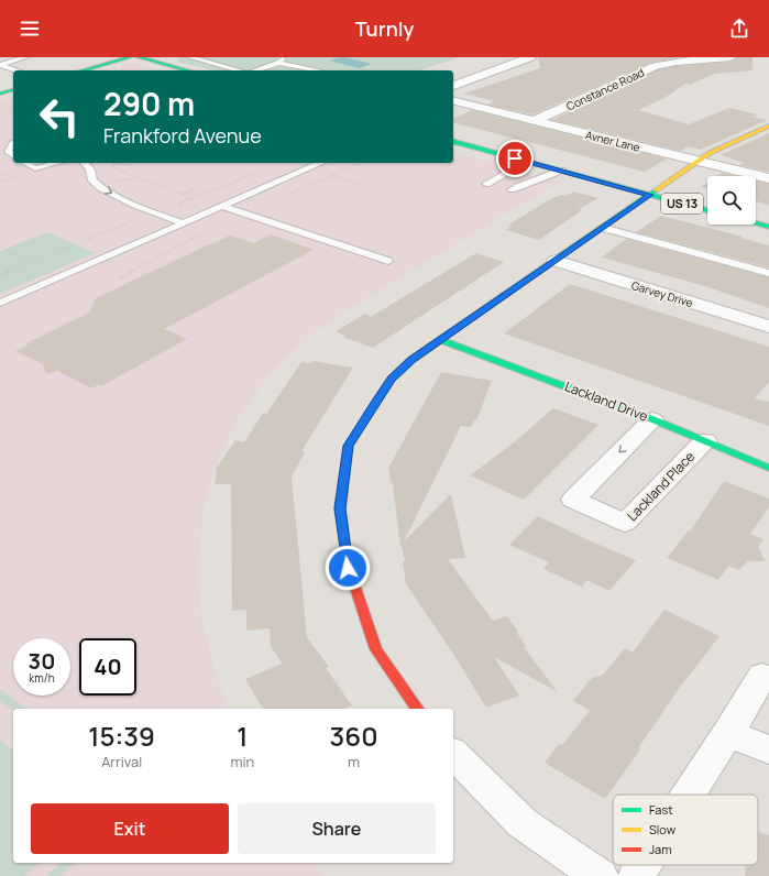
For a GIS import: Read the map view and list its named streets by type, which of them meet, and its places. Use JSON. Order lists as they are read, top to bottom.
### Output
{
  "streets": {
    "street": [
      "Constance Road",
      "Avner Lane",
      "US 13",
      "Garvey Drive",
      "Lackland Drive",
      "Lackland Place"
    ]
  },
  "crossings": [
    ["Constance Road", "Avner Lane"],
    ["Lackland Drive", "Lackland Place"]
  ],
  "legend": ["Fast", "Slow", "Jam"],
  "page": {
    "header": "Turnly",
    "turn": ["290 m", "Frankford Avenue"],
    "speed": "30 km/h",
    "limit": "40",
    "eta": [
      "15:39",
      "Arrival",
      "1",
      "min",
      "360",
      "m"
    ],
    "buttons": ["Exit", "Share"]
  }
}
